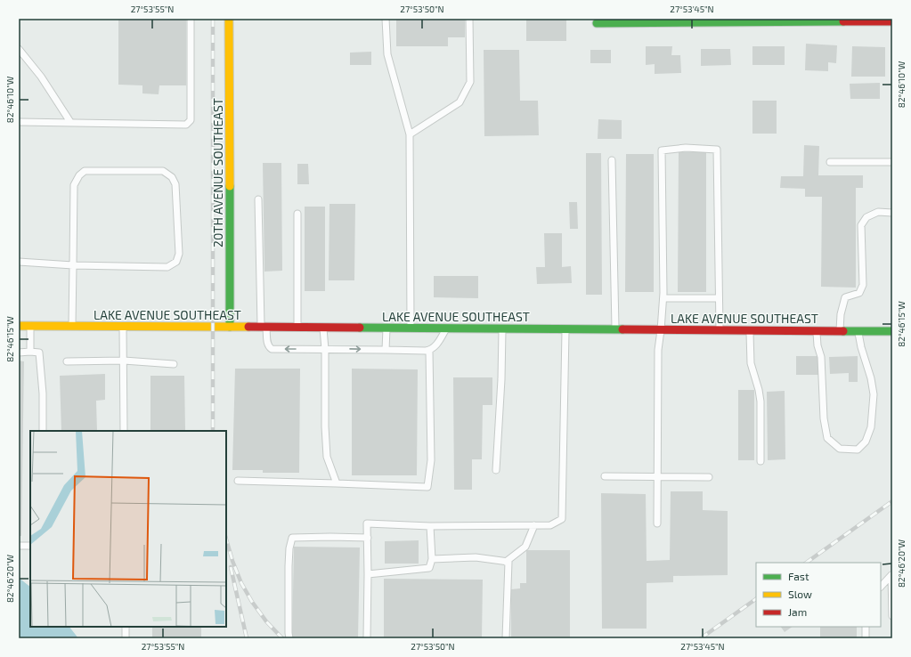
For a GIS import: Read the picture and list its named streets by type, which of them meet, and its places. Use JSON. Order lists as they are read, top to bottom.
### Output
{
  "streets": {
    "street": ["20TH AVENUE SOUTHEAST", "LAKE AVENUE SOUTHEAST"]
  },
  "crossings": [
    ["20TH AVENUE SOUTHEAST", "LAKE AVENUE SOUTHEAST"]
  ],
  "legend": ["Fast", "Slow", "Jam"],
  "coordinates": [
    "27°53'55\"N",
    "27°53'50\"N",
    "27°53'45\"N",
    "82°46'10\"W",
    "82°46'15\"W",
    "82°46'20\"W"
  ]
}
